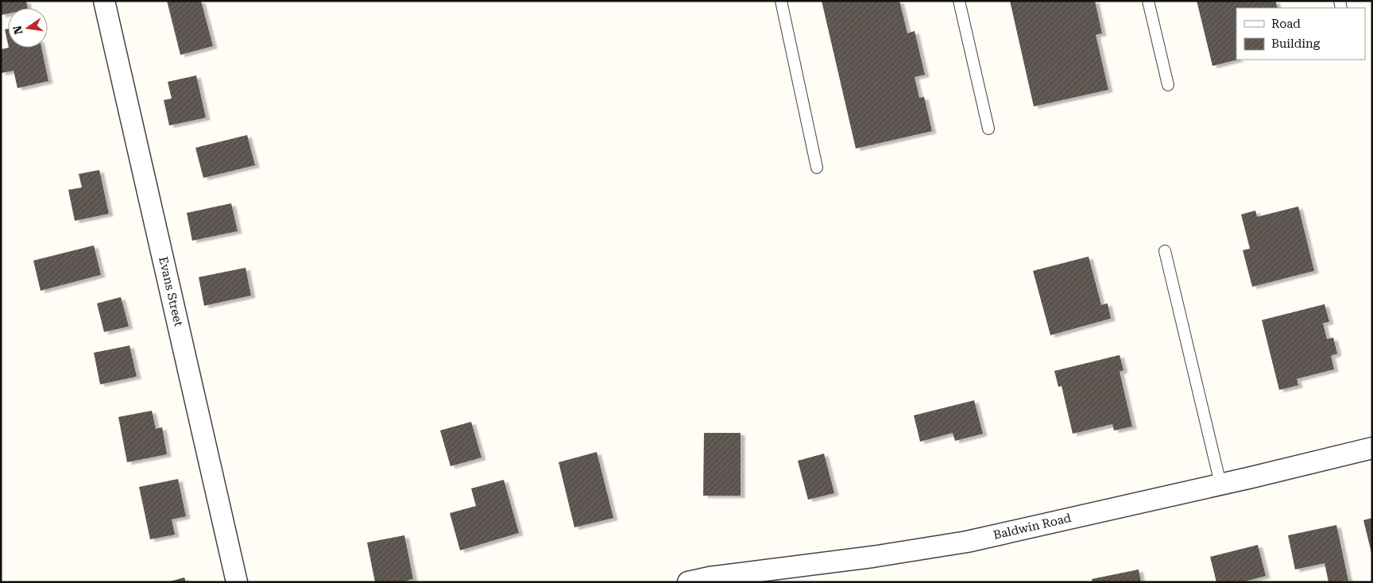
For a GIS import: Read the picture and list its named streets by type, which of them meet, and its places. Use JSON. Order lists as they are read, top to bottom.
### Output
{
  "streets": {
    "street": ["Evans Street", "Baldwin Road"]
  },
  "legend": ["Road", "Building"],
  "north": "left"
}
